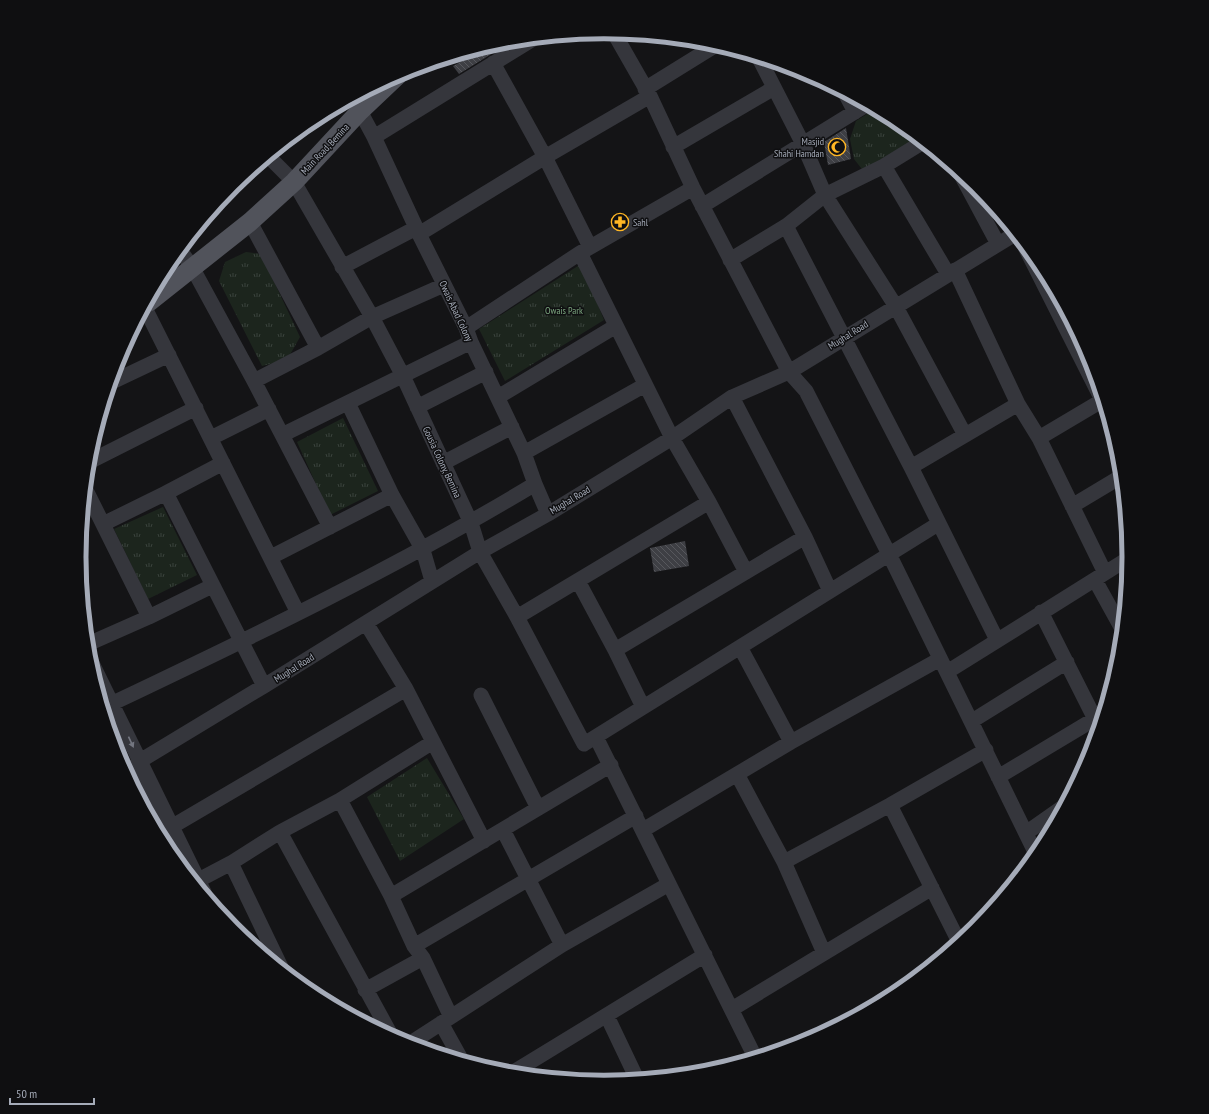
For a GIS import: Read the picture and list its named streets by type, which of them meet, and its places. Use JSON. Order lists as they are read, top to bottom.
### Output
{
  "streets": {
    "main road": ["Main Road, Bemina"],
    "street": ["Owais Abad Colony", "Mughal Road", "Gousia Colony, Bemina"]
  },
  "crossings": [
    ["Main Road, Bemina", "Owais Abad Colony"],
    ["Main Road, Bemina", "Gousia Colony, Bemina"],
    ["Owais Abad Colony", "Mughal Road"],
    ["Mughal Road", "Gousia Colony, Bemina"]
  ],
  "parks": ["Owais Park"],
  "places": {
    "mosque": ["Masjid Shahi Hamdan"],
    "pharmacy": ["Sahl"]
  },
  "scale_bar": "50 m"
}
